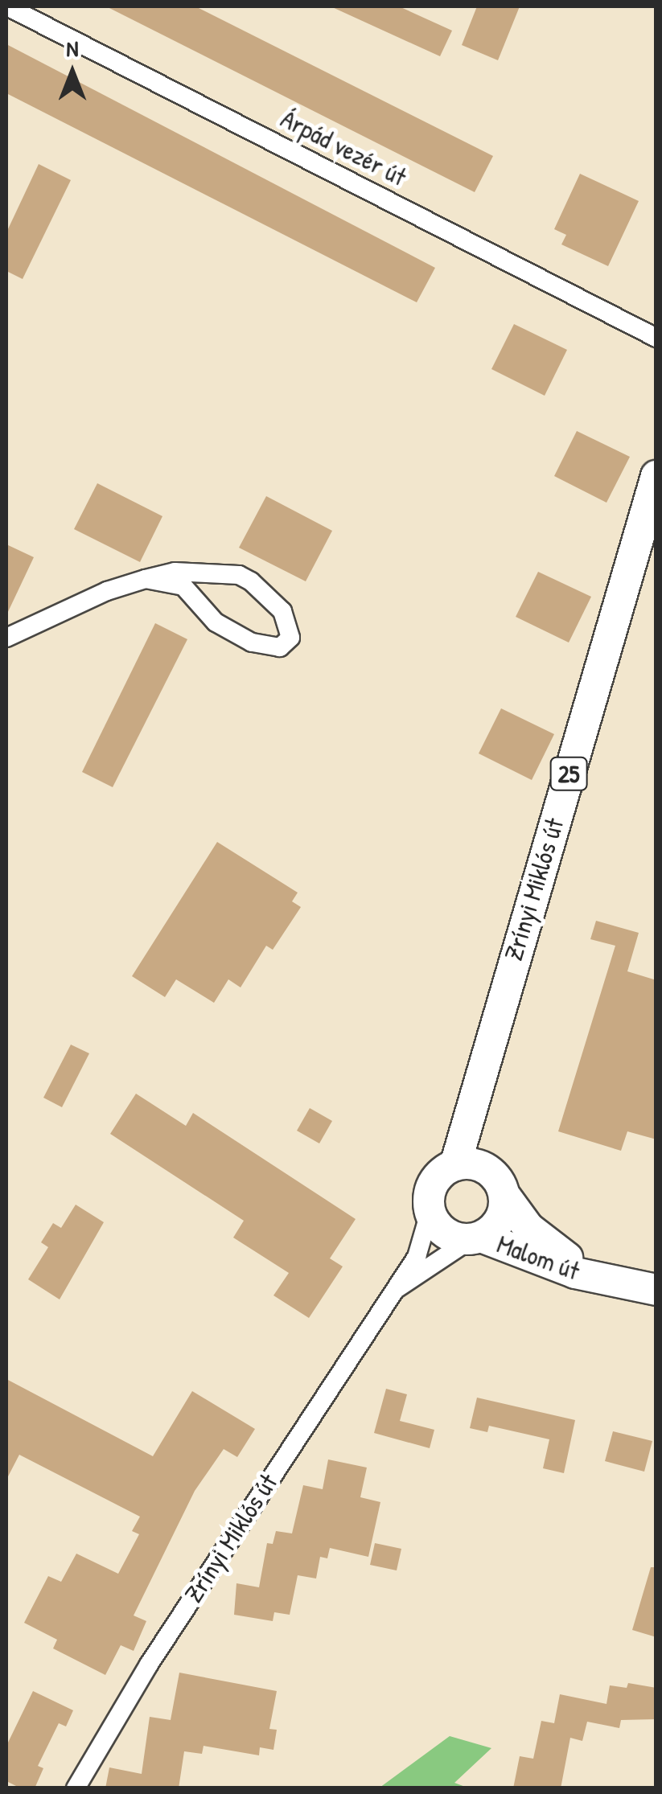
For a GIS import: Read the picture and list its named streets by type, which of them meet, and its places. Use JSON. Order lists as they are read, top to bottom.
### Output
{
  "streets": {
    "main road": ["25", "Zrínyi Miklós út", "Malom út"],
    "street": ["Árpád vezér út"]
  },
  "crossings": [
    ["25", "Zrínyi Miklós út"],
    ["25", "Malom út"],
    ["Zrínyi Miklós út", "Malom út"]
  ],
  "north": "top"
}
